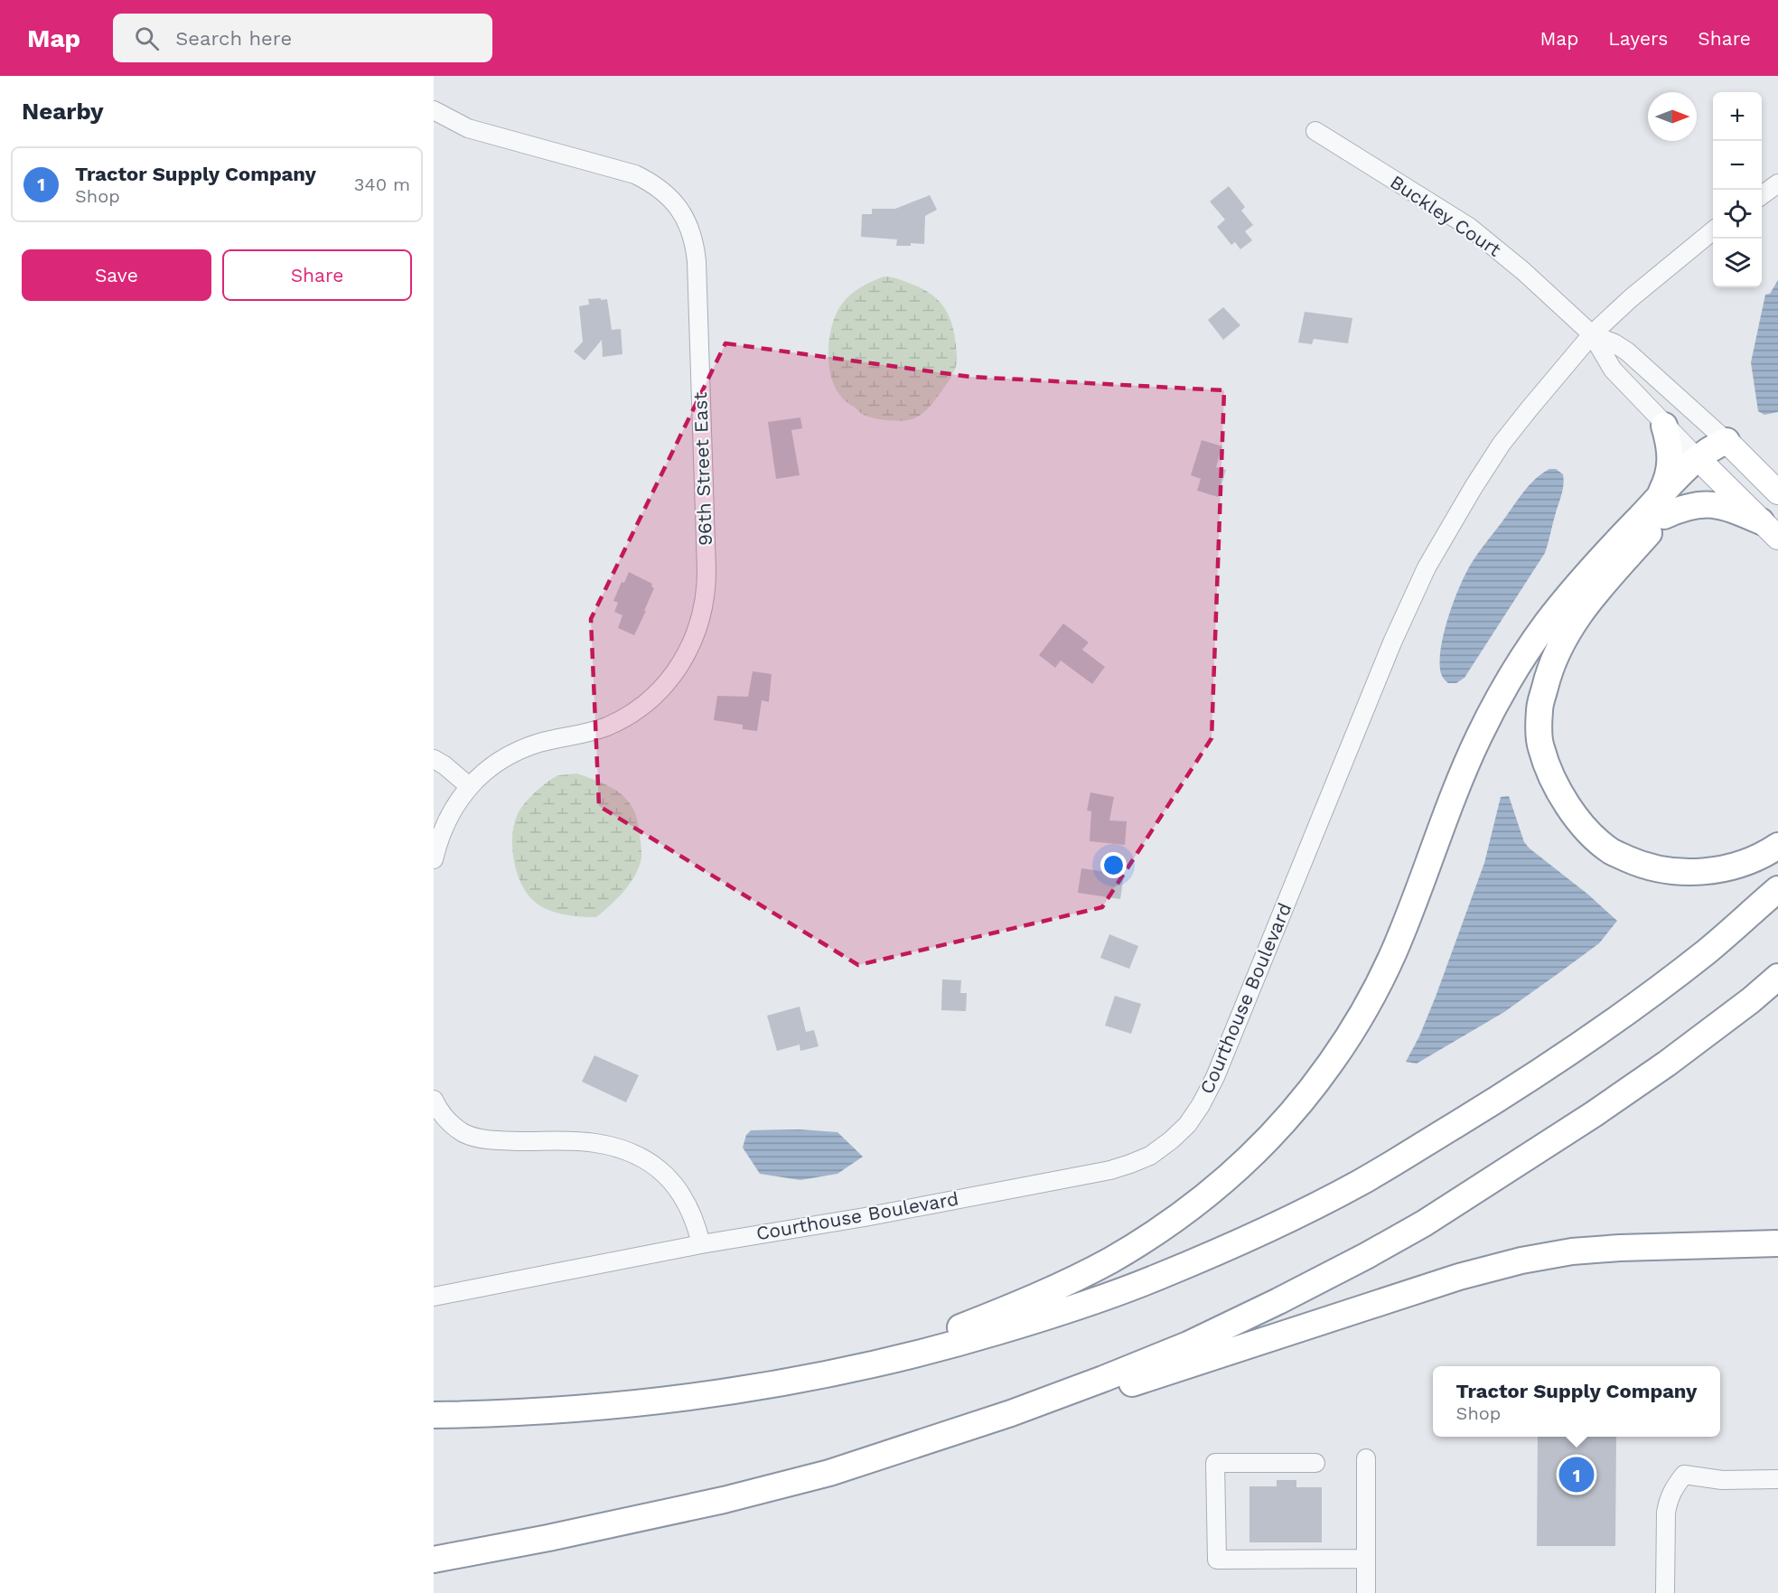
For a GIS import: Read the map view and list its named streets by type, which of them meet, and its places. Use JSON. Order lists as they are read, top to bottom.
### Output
{
  "streets": {
    "street": ["Buckley Court", "96th Street East", "Courthouse Boulevard"]
  },
  "crossings": [
    ["Buckley Court", "Courthouse Boulevard"]
  ],
  "north": "right",
  "page": {
    "header": "Map",
    "search": "Search here",
    "nav": ["Map", "Layers", "Share"],
    "heading": "Nearby",
    "map_buttons": ["+", "−"],
    "list": [
      {
        "mark": "1",
        "name": "Tractor Supply Company",
        "note": "Shop",
        "value": "340 m"
      }
    ],
    "buttons": ["Save", "Share"],
    "popup": ["Tractor Supply Company", "Shop"],
    "pins": "1"
  }
}
